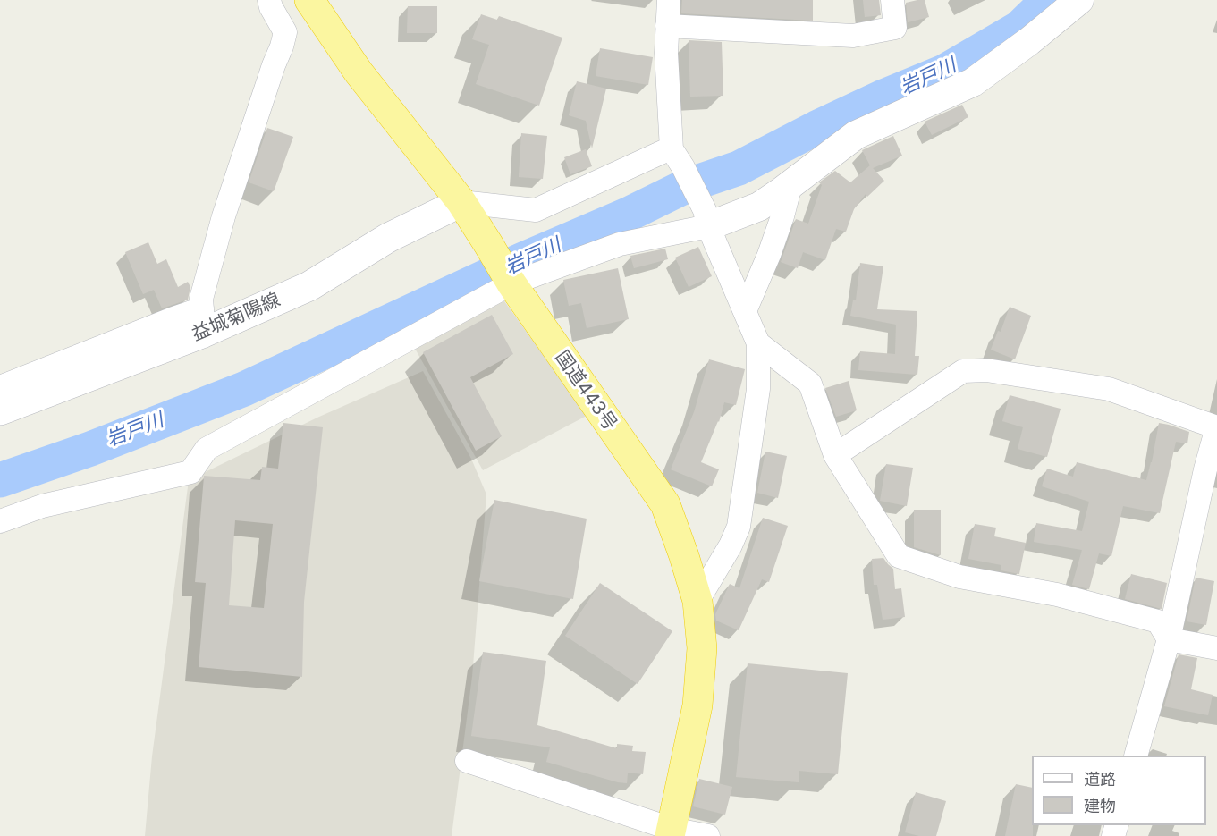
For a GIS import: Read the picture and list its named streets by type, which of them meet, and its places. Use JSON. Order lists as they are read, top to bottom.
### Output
{
  "streets": {
    "highway": ["国道443号"],
    "main road": ["益城菊陽線"]
  },
  "crossings": [
    ["益城菊陽線", "国道443号"]
  ],
  "water": ["岩戸川"],
  "legend": ["道路", "建物"]
}
